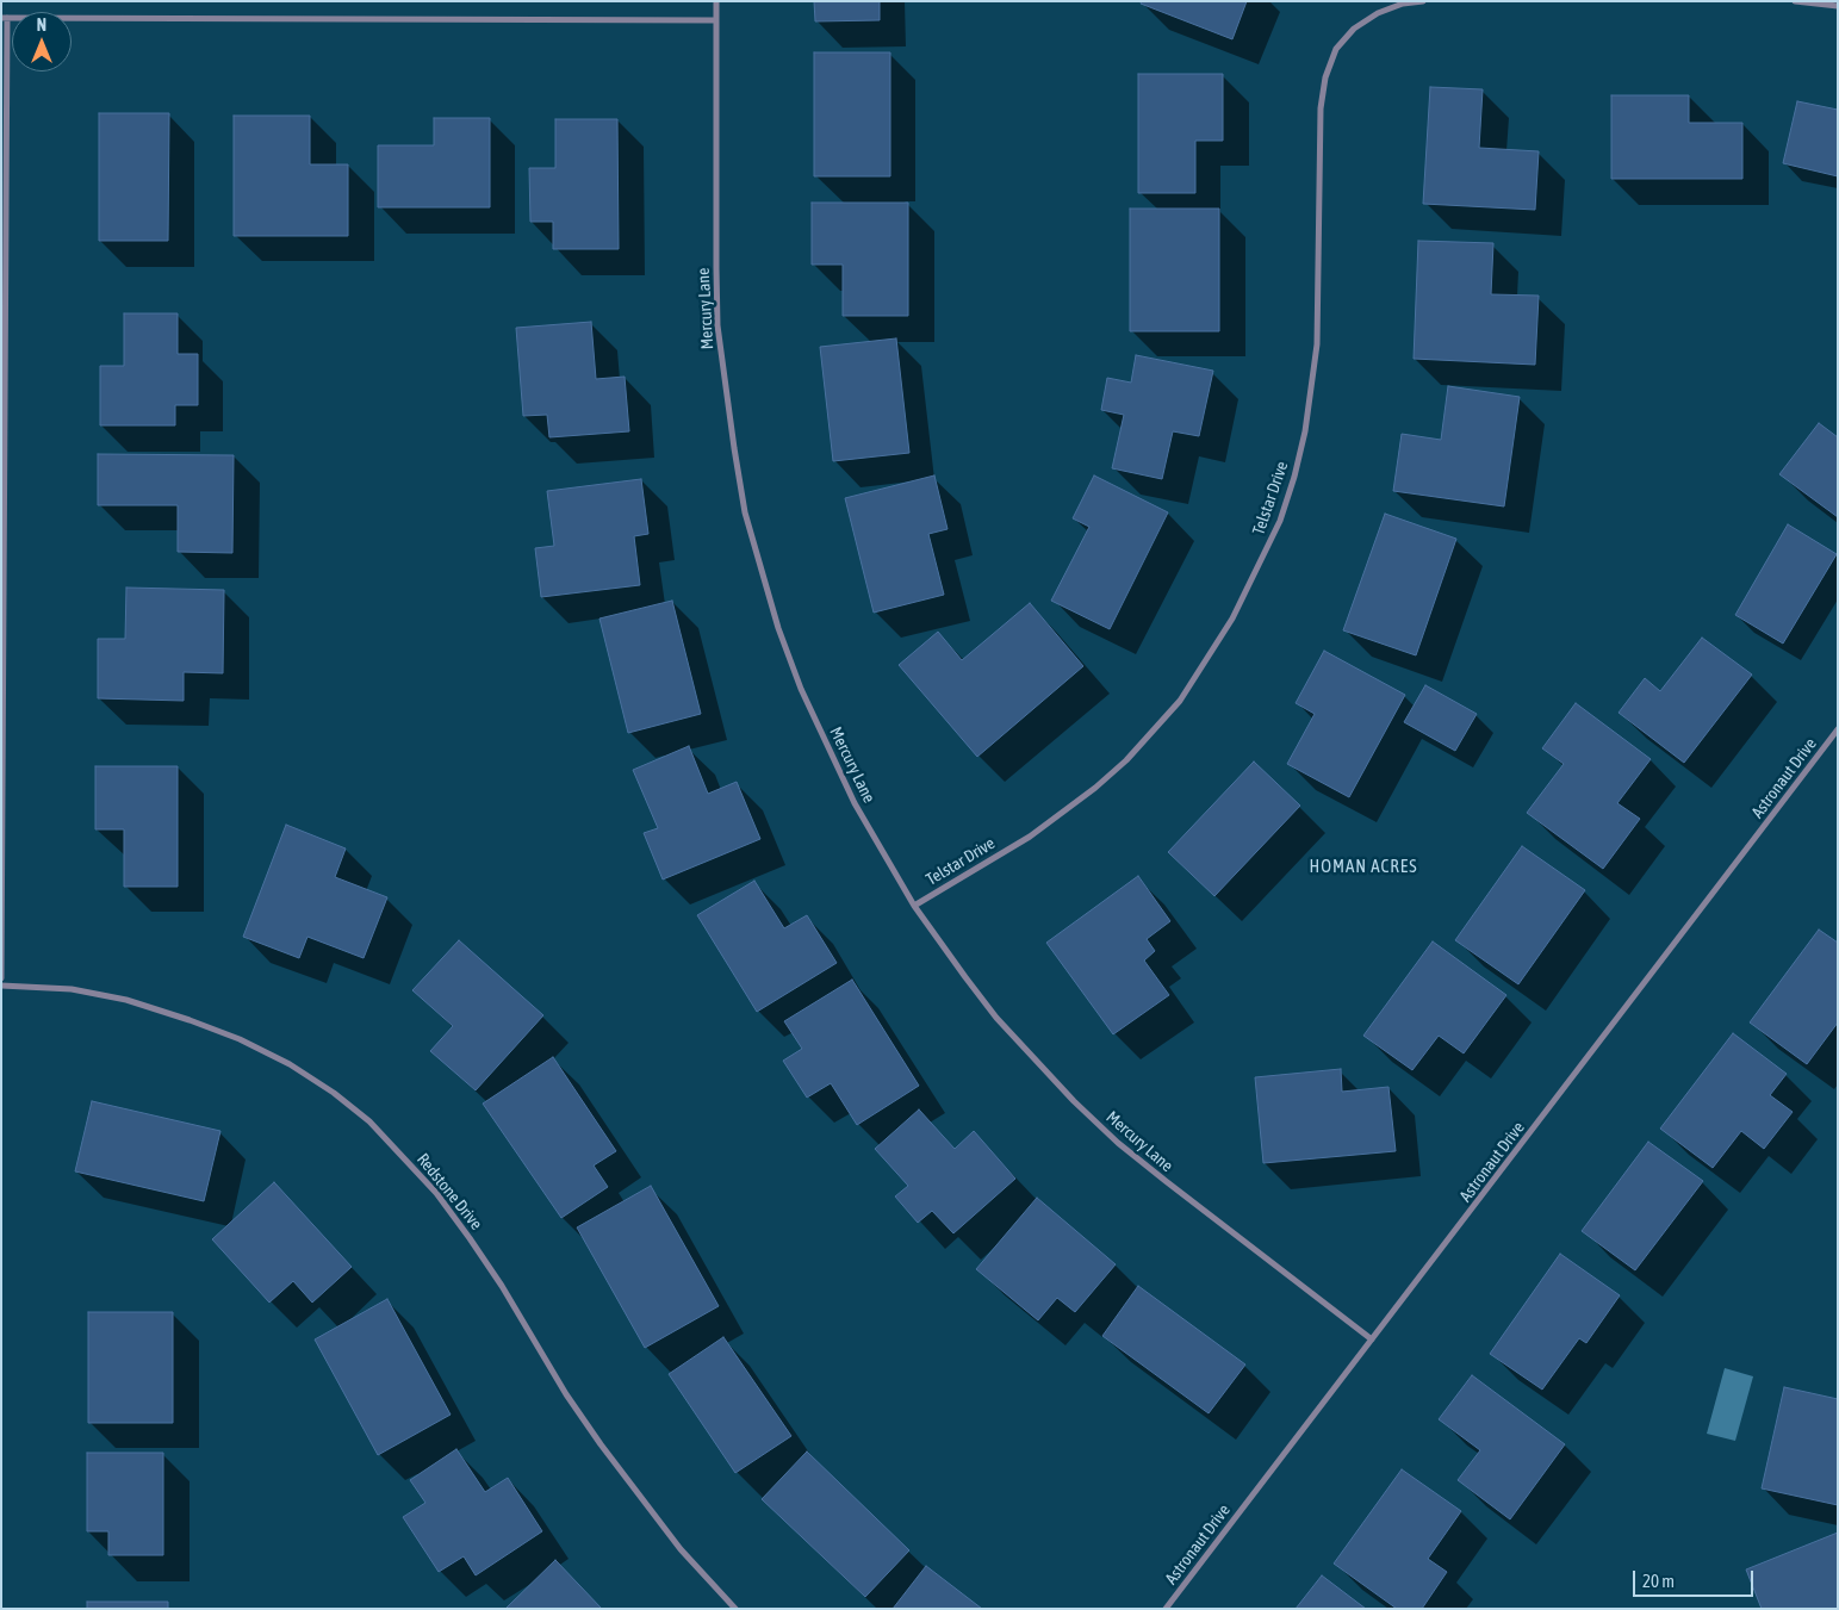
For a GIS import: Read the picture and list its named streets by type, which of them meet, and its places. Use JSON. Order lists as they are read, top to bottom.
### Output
{
  "streets": {
    "street": [
      "Mercury Lane",
      "Telstar Drive",
      "Astronaut Drive",
      "Redstone Drive"
    ]
  },
  "crossings": [
    ["Mercury Lane", "Telstar Drive"],
    ["Mercury Lane", "Astronaut Drive"]
  ],
  "districts": ["HOMAN ACRES"],
  "scale_bar": "20 m",
  "north": "top"
}
